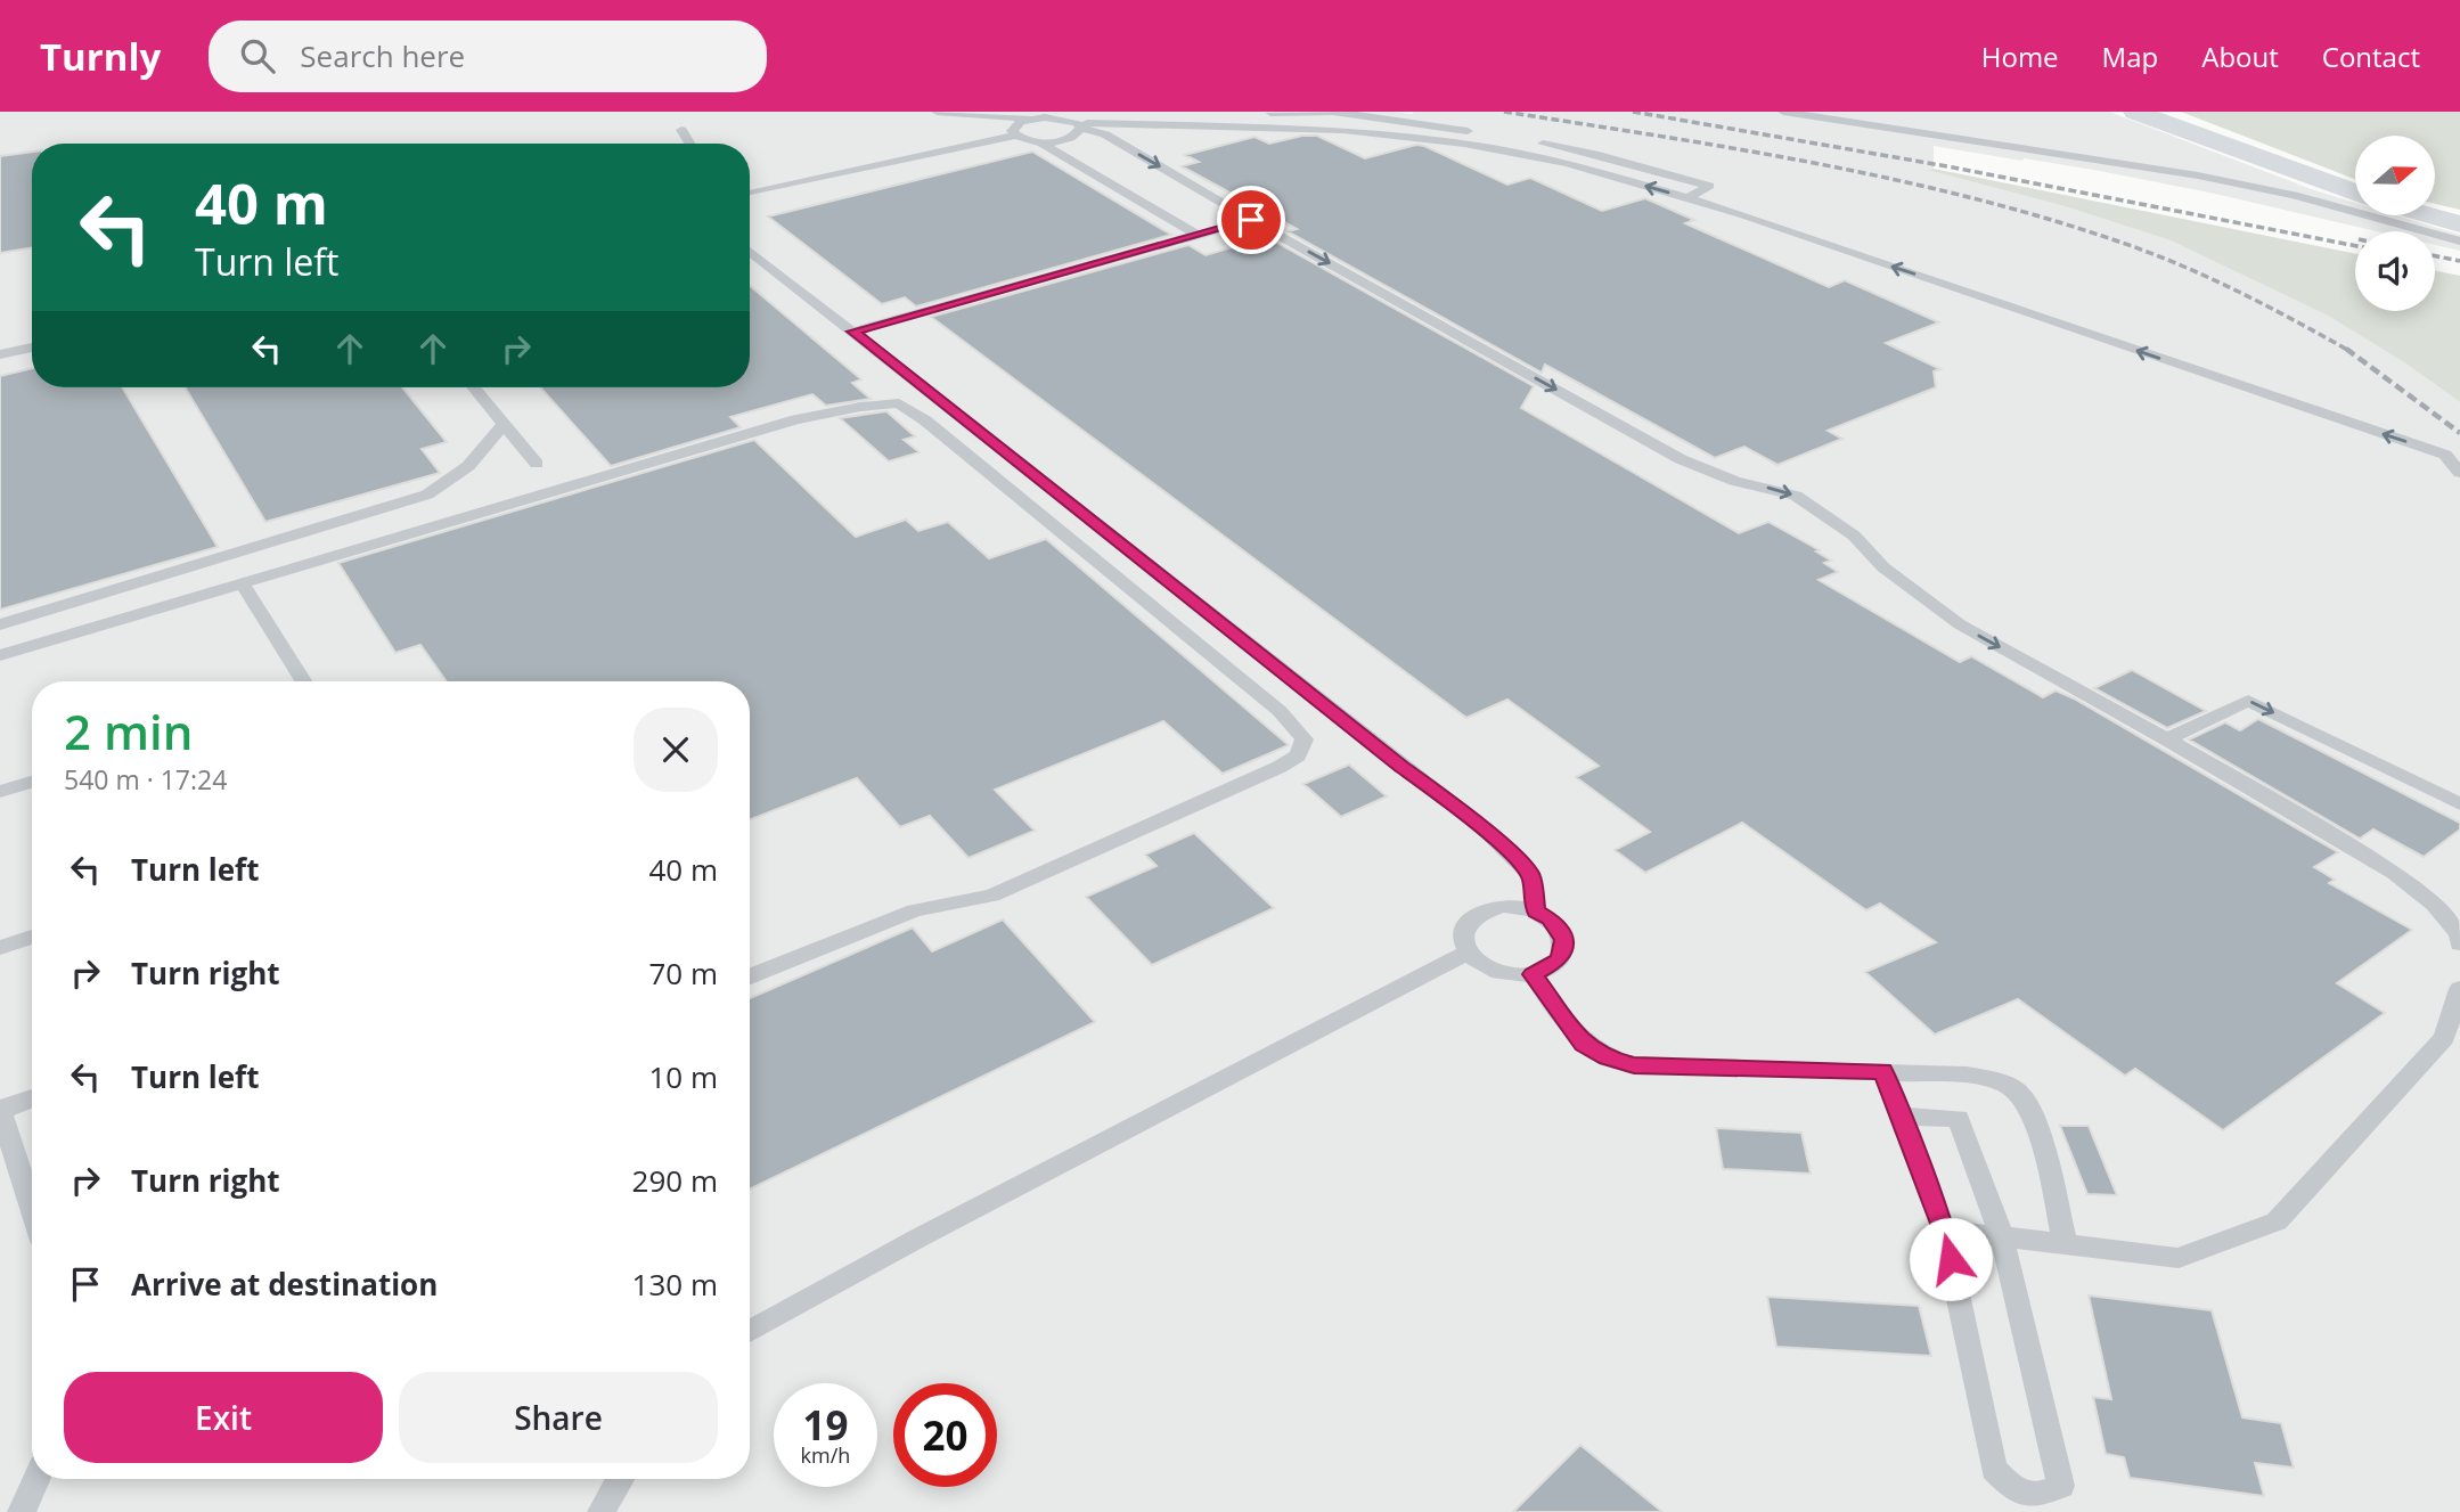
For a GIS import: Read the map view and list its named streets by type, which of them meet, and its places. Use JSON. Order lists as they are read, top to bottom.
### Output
{
  "north": "right",
  "page": {
    "header": "Turnly",
    "search": "Search here",
    "nav": [
      "Home",
      "Map",
      "About",
      "Contact"
    ],
    "turn": ["40 m", "Turn left"],
    "heading": ["2 min", "540 m · 17:24"],
    "list": [
      {
        "name": "Turn left",
        "value": "40 m"
      },
      {
        "name": "Turn right",
        "value": "70 m"
      },
      {
        "name": "Turn left",
        "value": "10 m"
      },
      {
        "name": "Turn right",
        "value": "290 m"
      },
      {
        "name": "Arrive at destination",
        "value": "130 m"
      }
    ],
    "buttons": ["Exit", "Share"],
    "speed": "19 km/h",
    "limit": "20"
  }
}
